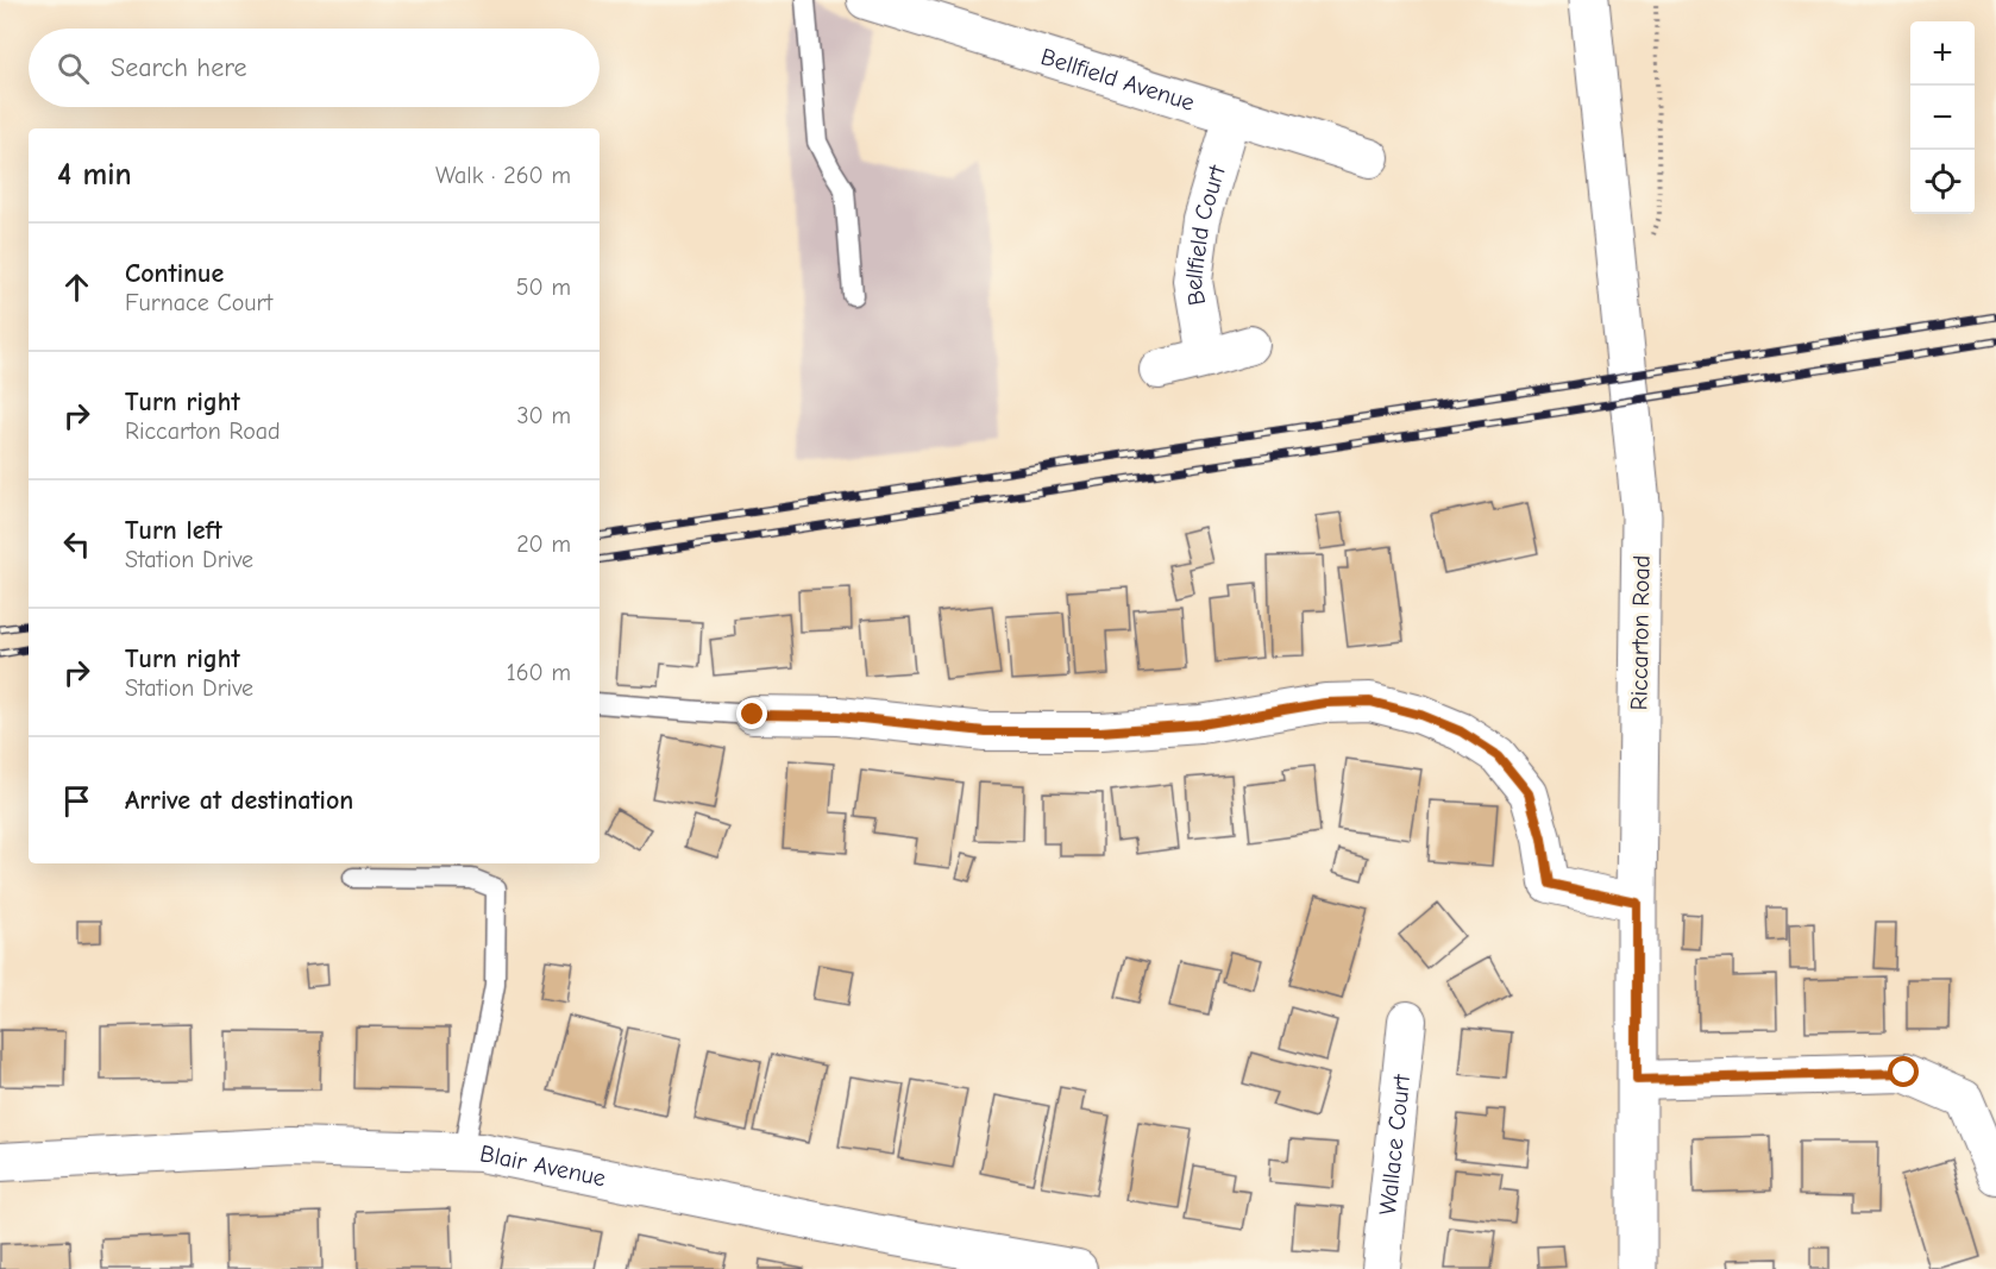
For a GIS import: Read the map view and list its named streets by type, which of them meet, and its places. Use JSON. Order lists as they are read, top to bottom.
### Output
{
  "streets": {
    "main road": ["Riccarton Road"],
    "street": [
      "Bellfield Avenue",
      "Bellfield Court",
      "Wallace Court",
      "Blair Avenue"
    ]
  },
  "crossings": [
    ["Bellfield Avenue", "Bellfield Court"]
  ],
  "page": {
    "map_buttons": ["+", "−"],
    "search": "Search here",
    "heading": ["4 min", "Walk · 260 m"],
    "list": [
      ["Continue", "Furnace Court", "50 m"],
      ["Turn right", "Riccarton Road", "30 m"],
      ["Turn left", "Station Drive", "20 m"],
      ["Turn right", "Station Drive", "160 m"],
      "Arrive at destination"
    ]
  }
}
